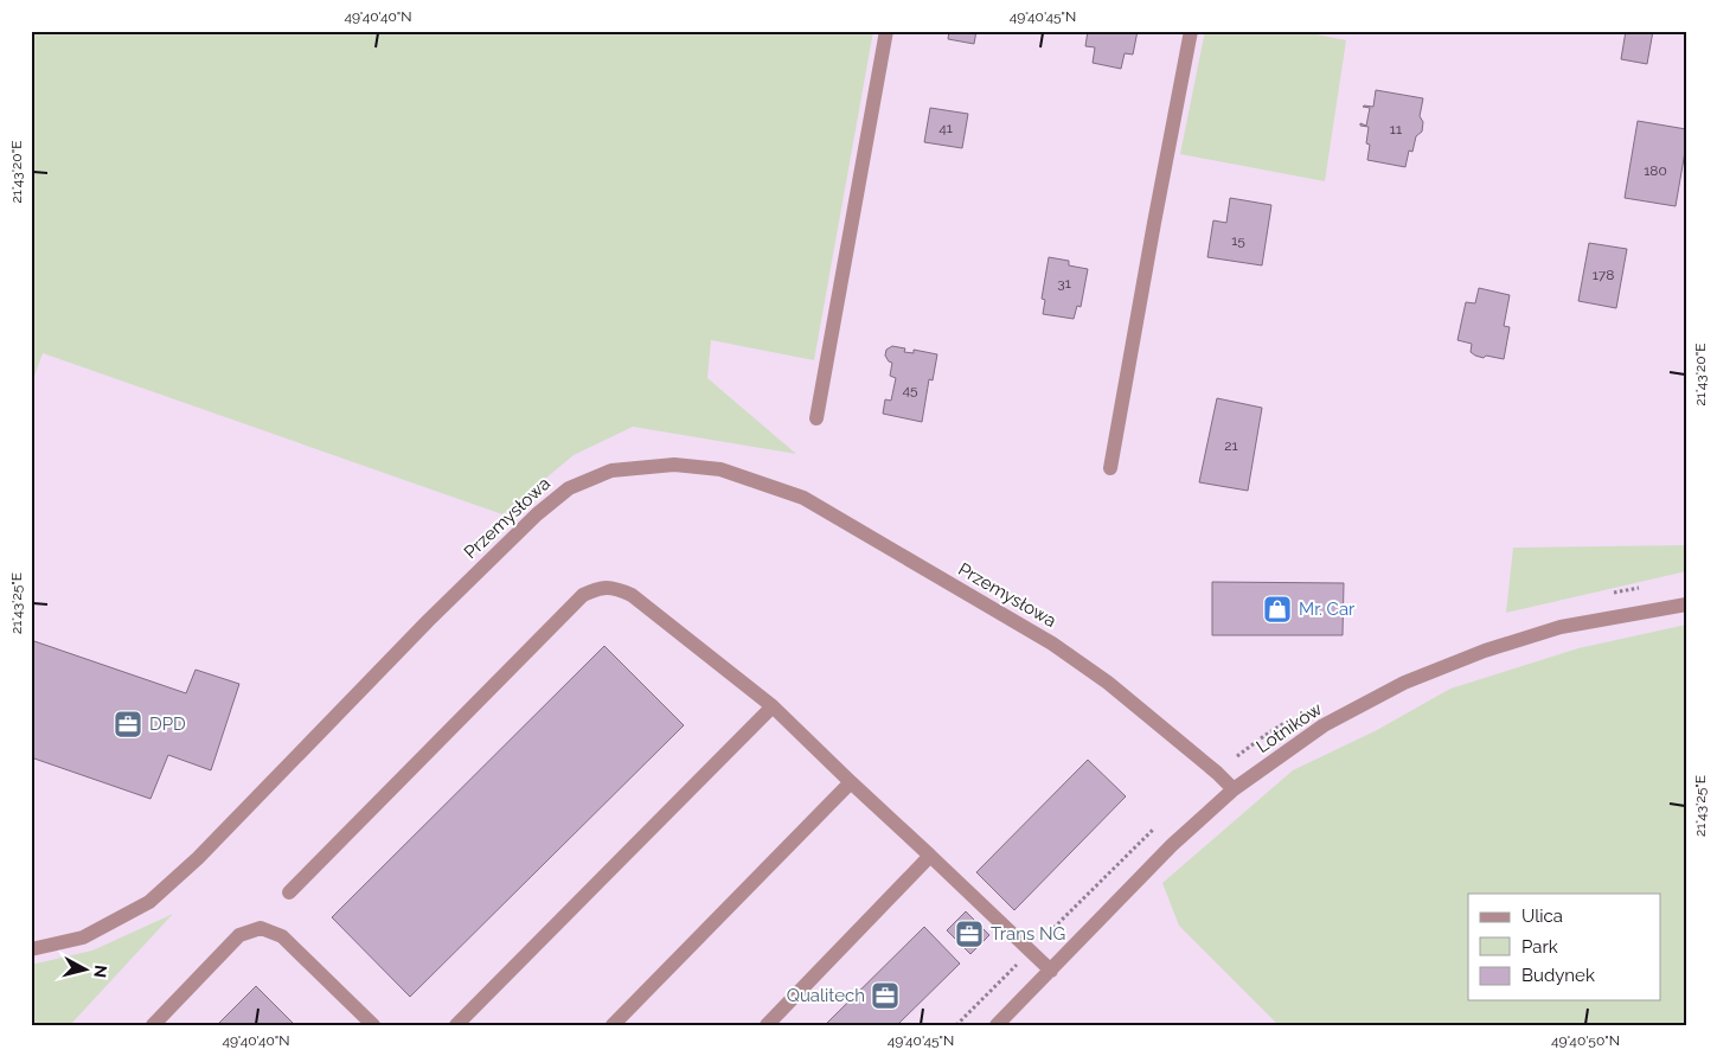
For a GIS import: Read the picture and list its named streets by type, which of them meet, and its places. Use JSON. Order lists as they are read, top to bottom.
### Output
{
  "streets": {
    "street": ["Przemysłowa", "Lotników"]
  },
  "crossings": [
    ["Przemysłowa", "Lotników"]
  ],
  "places": {
    "shop": ["Mr. Car"],
    "office": ["DPD", "Trans NG", "Qualitech"]
  },
  "house_numbers": [
    "41",
    "11",
    "180",
    "15",
    "178",
    "31",
    "45",
    "21"
  ],
  "legend": ["Ulica", "Park", "Budynek"],
  "north": "right",
  "coordinates": [
    "49°40'40\"N",
    "49°40'45\"N",
    "21°43'20\"E",
    "21°43'25\"E",
    "49°40'50\"N"
  ]
}
